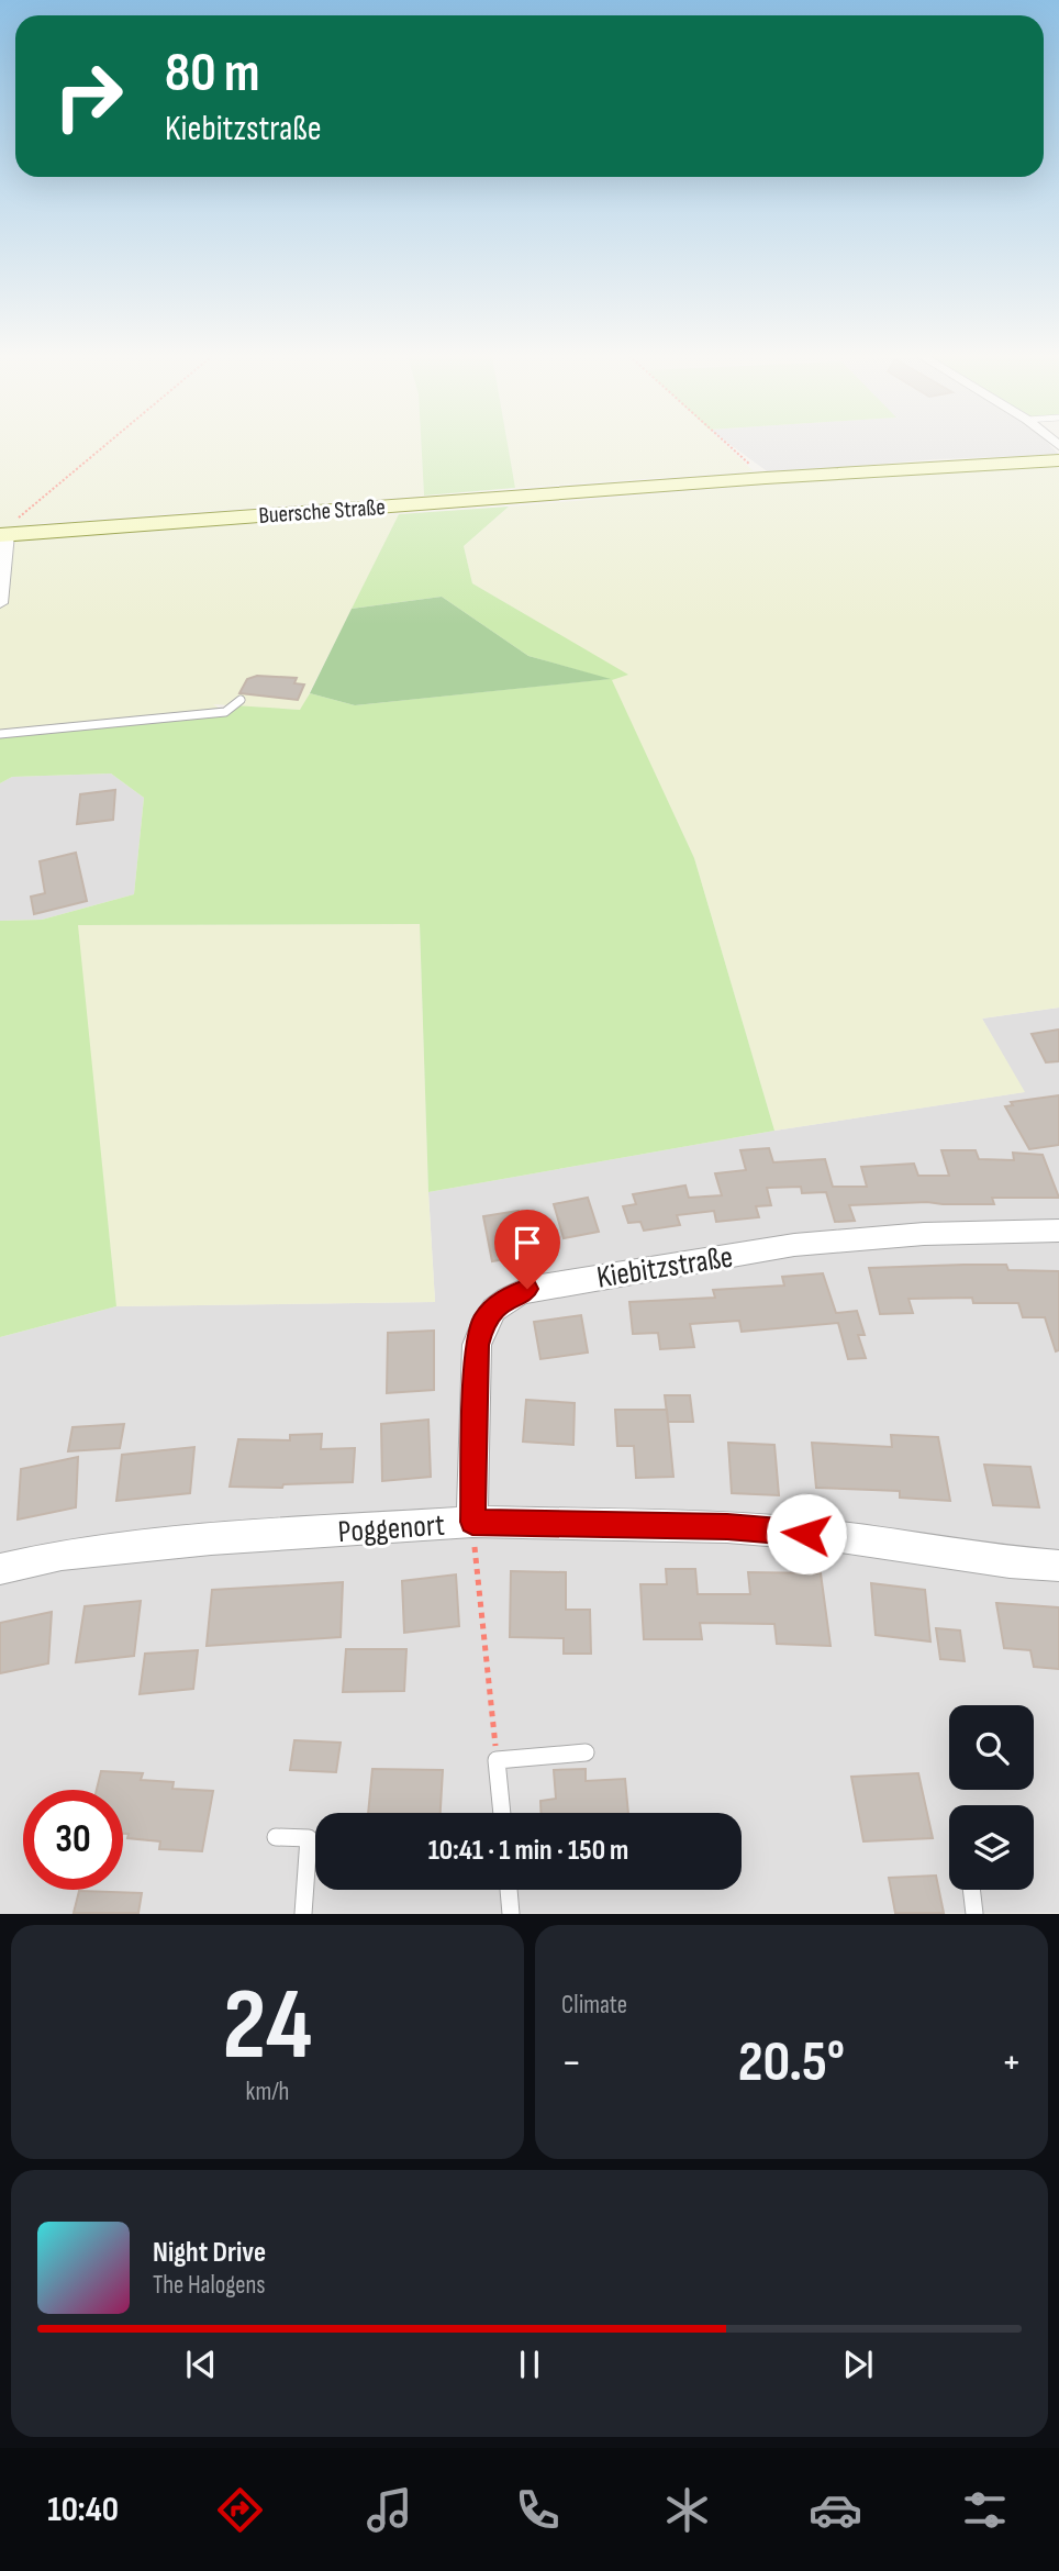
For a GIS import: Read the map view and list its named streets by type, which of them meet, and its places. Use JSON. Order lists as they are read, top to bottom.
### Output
{
  "streets": {
    "main road": ["Buersche Straße"],
    "street": ["Kiebitzstraße", "Poggenort"]
  },
  "crossings": [
    ["Kiebitzstraße", "Poggenort"]
  ],
  "page": {
    "turn": ["80 m", "Kiebitzstraße"],
    "limit": "30",
    "trip": "10:41 · 1 min · 150 m",
    "tile": [
      ["24", "km/h"],
      "Climate"
    ],
    "heat": ["−", "20.5°", "+"],
    "song": ["Night Drive", "The Halogens"],
    "tabs": "10:40"
  }
}
